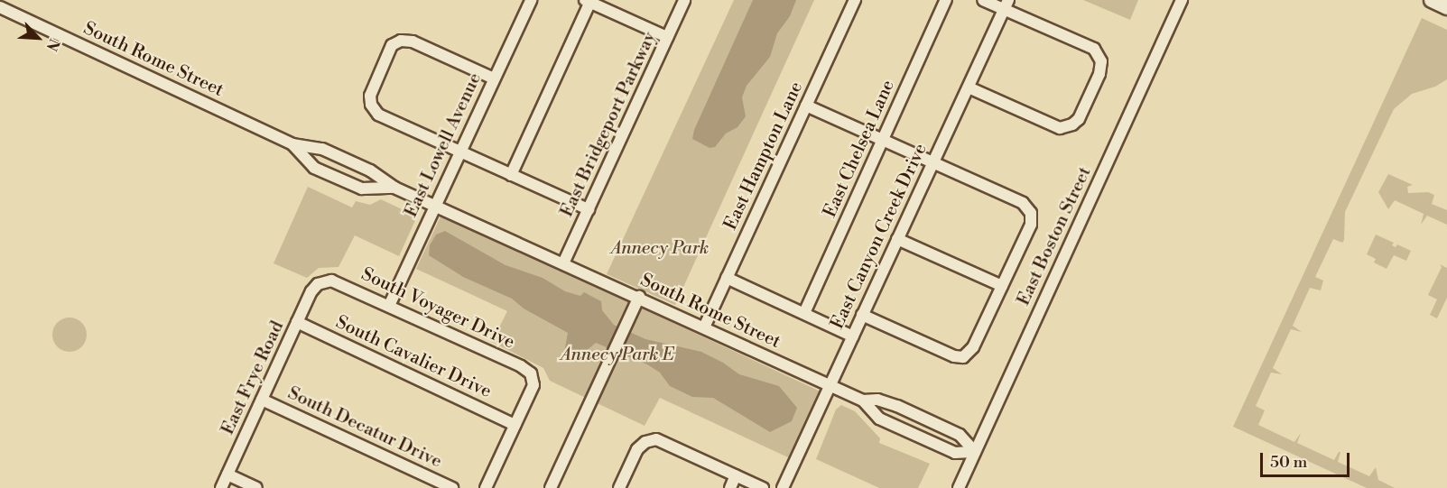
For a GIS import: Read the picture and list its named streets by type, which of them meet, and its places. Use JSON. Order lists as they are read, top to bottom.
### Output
{
  "streets": {
    "street": [
      "South Rome Street",
      "East Bridgeport Parkway",
      "East Lowell Avenue",
      "East Chelsea Lane",
      "East Hampton Lane",
      "East Canyon Creek Drive",
      "East Boston Street",
      "South Voyager Drive",
      "South Cavalier Drive",
      "East Frye Road",
      "South Decatur Drive"
    ]
  },
  "crossings": [
    ["South Rome Street", "East Bridgeport Parkway"],
    ["South Rome Street", "East Lowell Avenue"],
    ["South Rome Street", "East Hampton Lane"],
    ["South Rome Street", "East Canyon Creek Drive"],
    ["South Rome Street", "East Boston Street"],
    ["East Lowell Avenue", "South Voyager Drive"],
    ["South Voyager Drive", "South Cavalier Drive"],
    ["South Voyager Drive", "East Frye Road"],
    ["South Cavalier Drive", "East Frye Road"],
    ["East Frye Road", "South Decatur Drive"]
  ],
  "parks": ["Annecy Park", "Annecy Park E"],
  "scale_bar": "50 m",
  "north": "bottom right"
}
